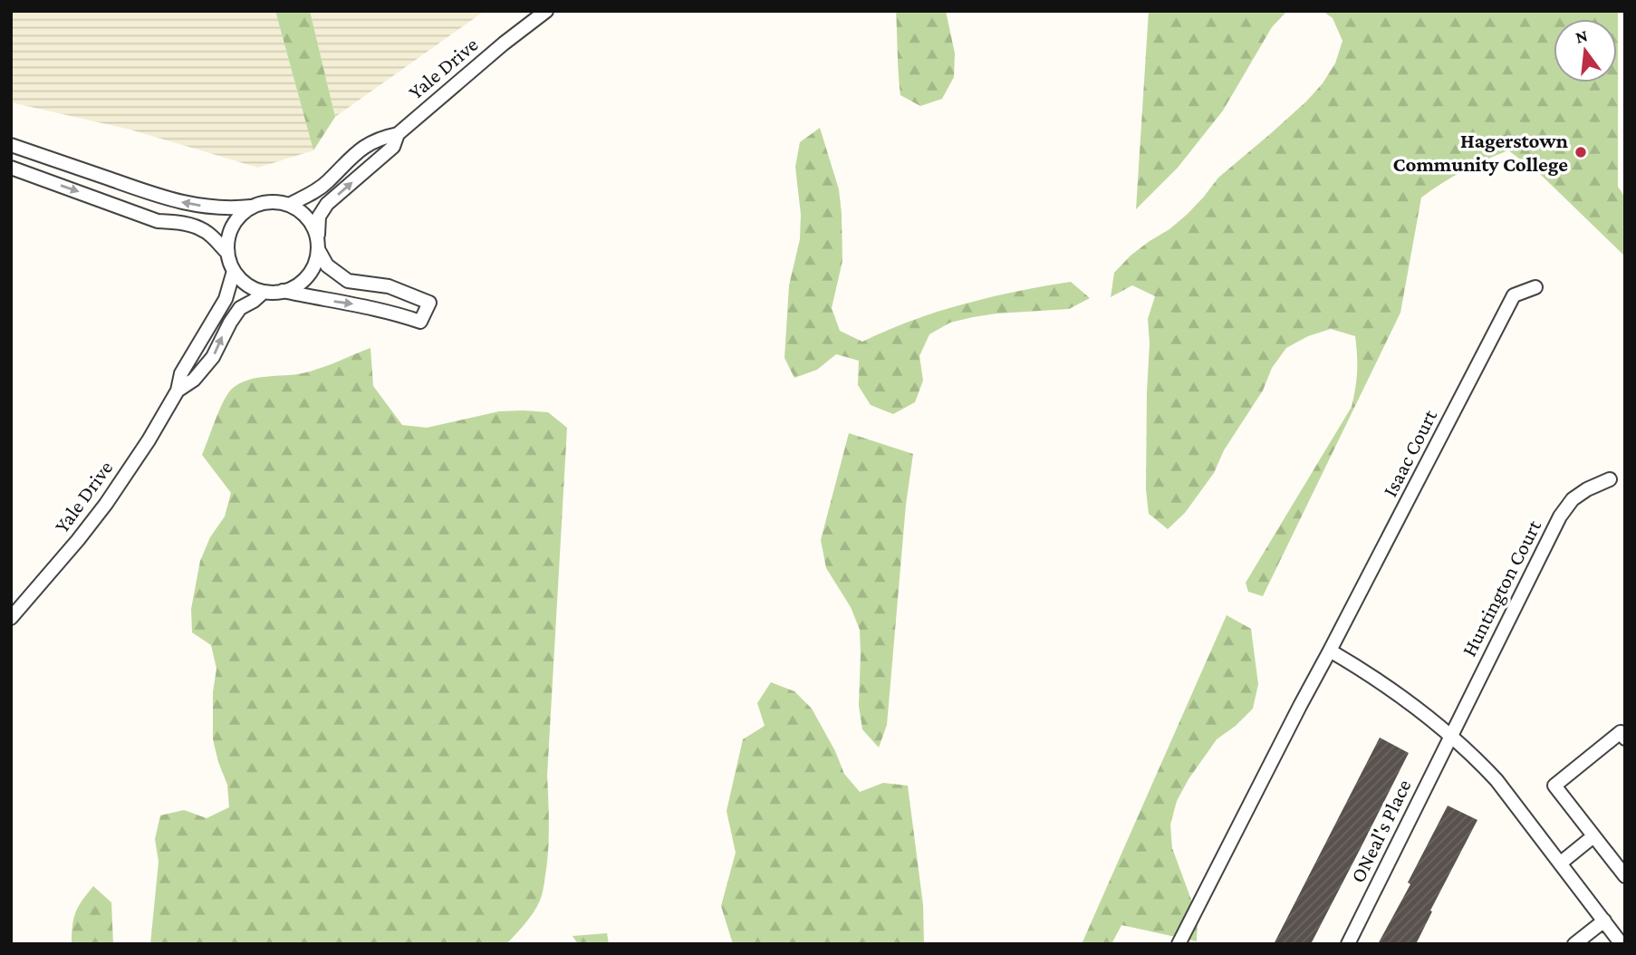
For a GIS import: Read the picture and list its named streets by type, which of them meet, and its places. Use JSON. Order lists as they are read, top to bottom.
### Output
{
  "streets": {
    "street": [
      "Yale Drive",
      "Isaac Court",
      "Huntington Court",
      "ONeal's Place"
    ]
  },
  "crossings": [
    ["Huntington Court", "ONeal's Place"]
  ],
  "places": ["Hagerstown Community College"],
  "north": "top"
}
